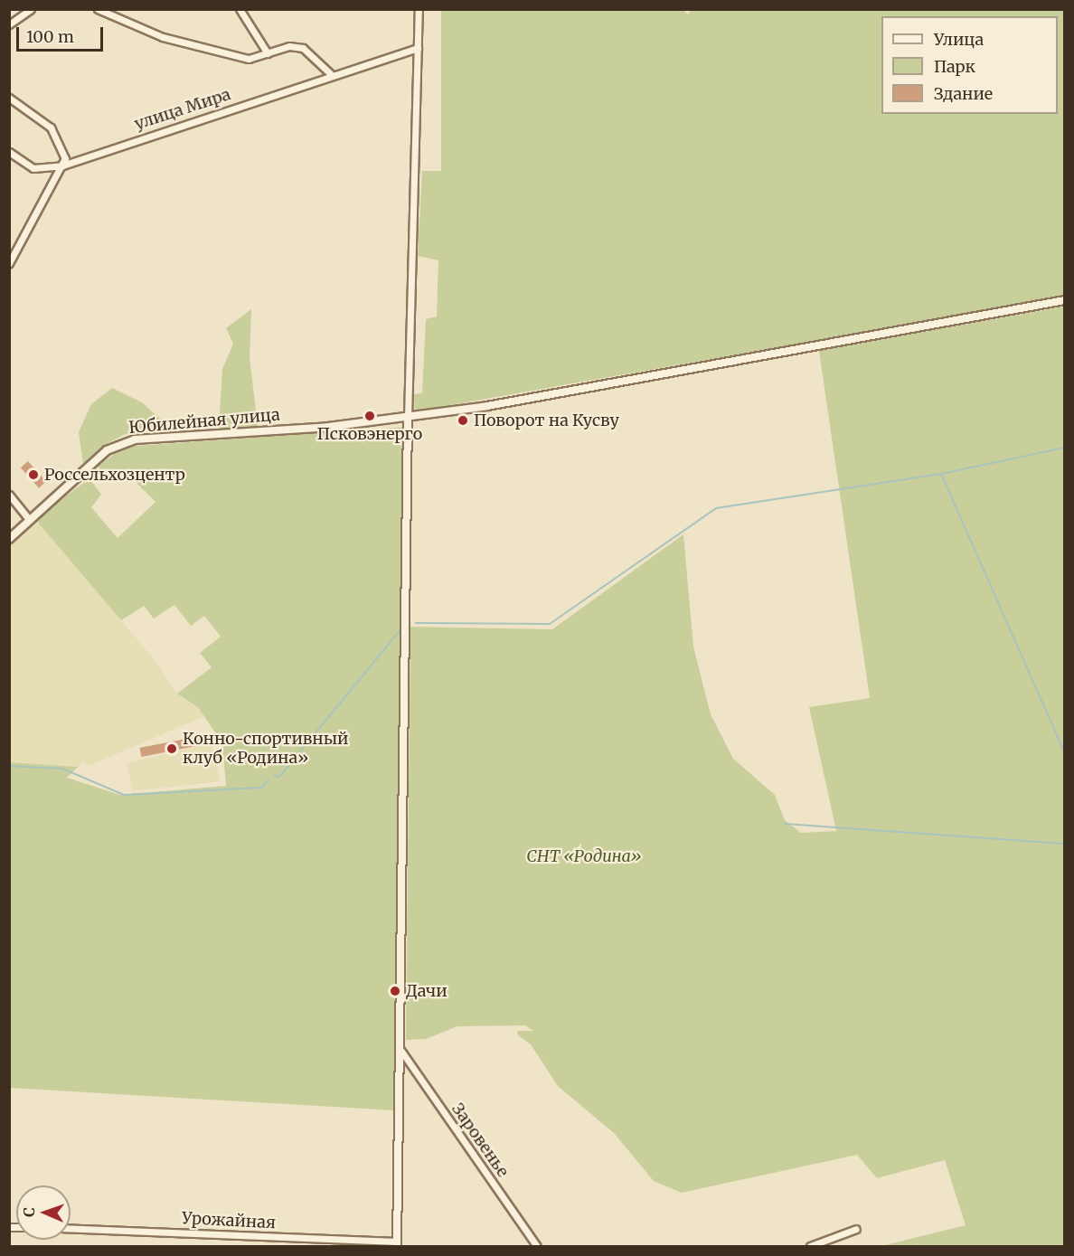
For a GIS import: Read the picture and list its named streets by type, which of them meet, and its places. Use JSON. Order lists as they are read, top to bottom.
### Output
{
  "streets": {
    "street": [
      "улица Мира",
      "Юбилейная улица",
      "Заровенье",
      "Урожайная"
    ]
  },
  "parks": ["СНТ «Родина»"],
  "places": [
    "Псковэнерго",
    "Поворот на Кусву",
    "Россельхозцентр",
    "Конно-спортивный клуб «Родина»",
    "Дачи"
  ],
  "legend": ["Улица", "Парк", "Здание"],
  "scale_bar": "100 m",
  "north": "left"
}
